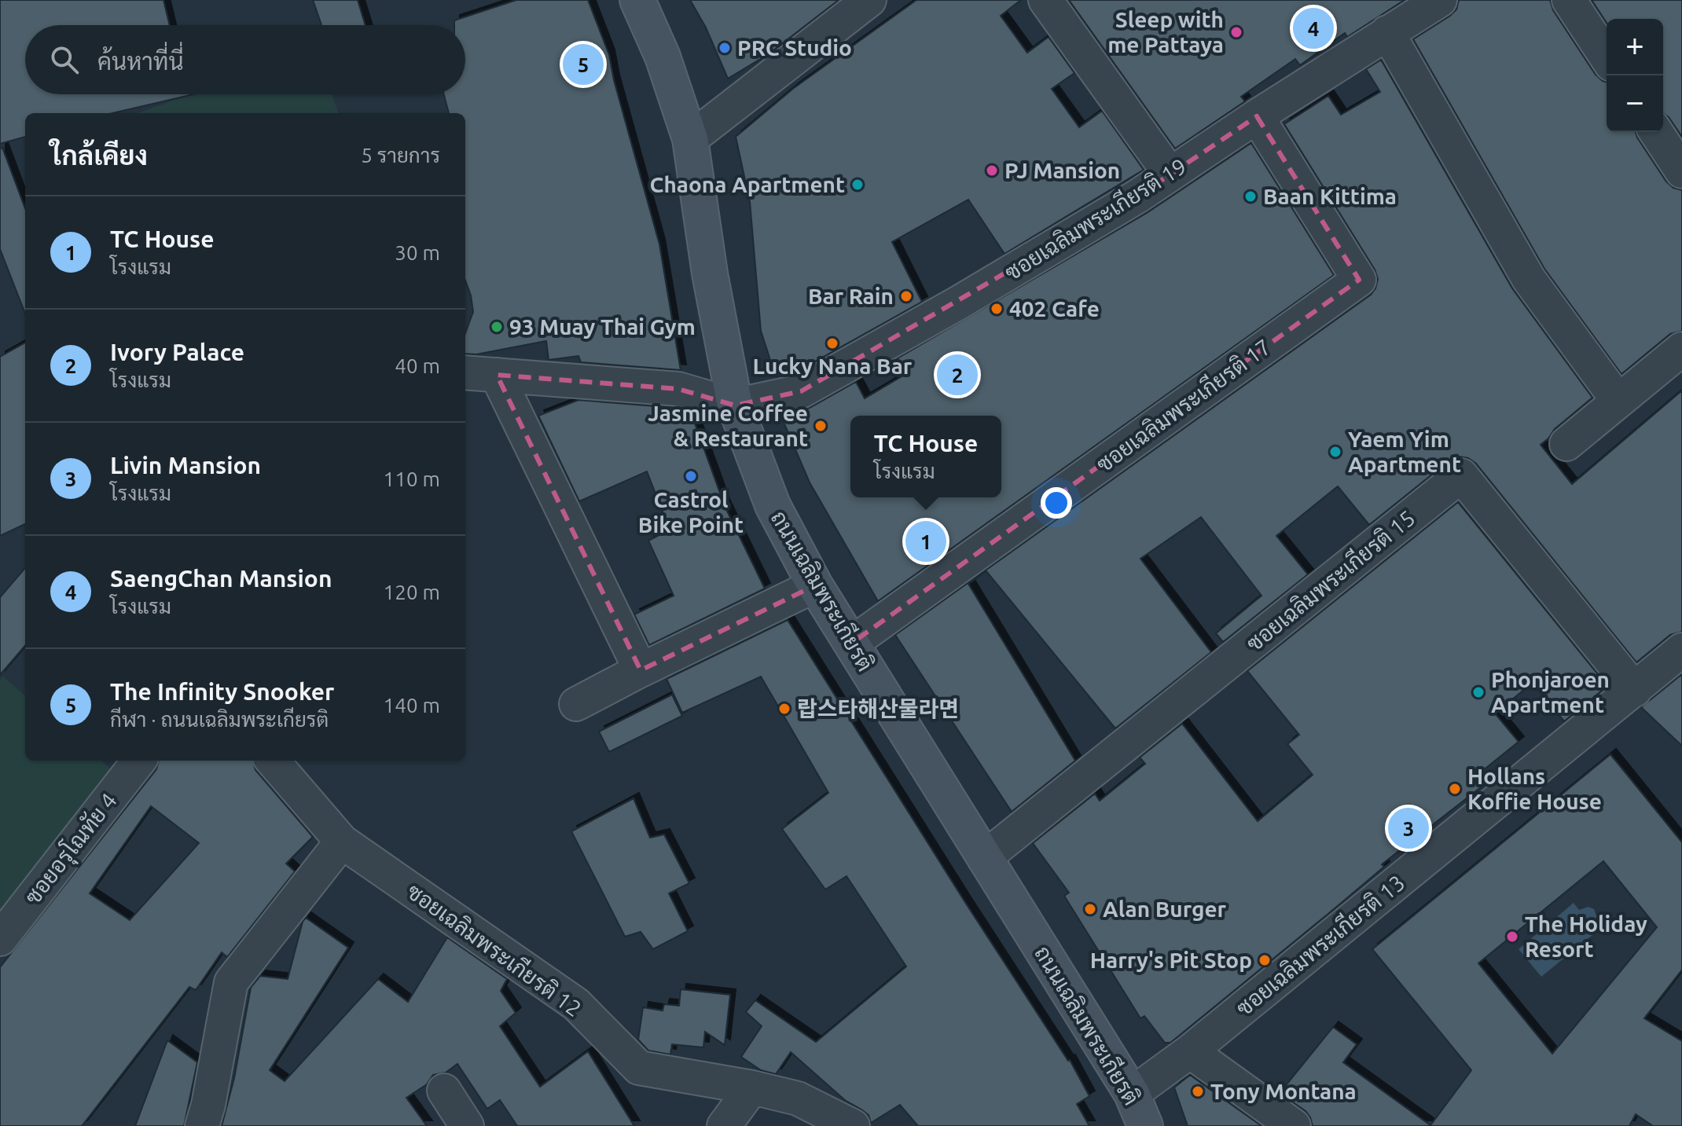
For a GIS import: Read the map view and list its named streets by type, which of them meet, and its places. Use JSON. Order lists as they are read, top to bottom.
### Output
{
  "streets": {
    "main road": ["ถนนเฉลิมพระเกียรติ"],
    "street": [
      "ซอยเฉลิมพระเกียรติ 19",
      "ซอยเฉลิมพระเกียรติ 17",
      "ซอยเฉลิมพระเกียรติ 15",
      "ซอยอรุโณทัย 4",
      "ซอยเฉลิมพระเกียรติ 13",
      "ซอยเฉลิมพระเกียรติ 12"
    ]
  },
  "crossings": [
    ["ซอยเฉลิมพระเกียรติ 19", "ซอยเฉลิมพระเกียรติ 17"],
    ["ซอยเฉลิมพระเกียรติ 19", "ถนนเฉลิมพระเกียรติ"],
    ["ซอยเฉลิมพระเกียรติ 17", "ถนนเฉลิมพระเกียรติ"],
    ["ซอยเฉลิมพระเกียรติ 15", "ถนนเฉลิมพระเกียรติ"],
    ["ซอยเฉลิมพระเกียรติ 15", "ซอยเฉลิมพระเกียรติ 13"],
    ["ถนนเฉลิมพระเกียรติ", "ซอยเฉลิมพระเกียรติ 13"]
  ],
  "places": [
    "Sleep with me Pattaya",
    "PRC Studio",
    "PJ Mansion",
    "Chaona Apartment",
    "Baan Kittima",
    "Bar Rain",
    "402 Cafe",
    "93 Muay Thai Gym",
    "Lucky Nana Bar",
    "Jasmine Coffee & Restaurant",
    "Yaem Yim Apartment",
    "Castrol Bike Point",
    "Phonjaroen Apartment",
    "랍스타해산물라면",
    "Hollans Koffie House",
    "Alan Burger",
    "The Holiday Resort",
    "Harry's Pit Stop",
    "Tony Montana"
  ],
  "page": {
    "pins": [
      "4",
      "5",
      "2",
      "1",
      "3"
    ],
    "map_buttons": ["+", "−"],
    "search": "ค้นหาที่นี่",
    "heading": ["ใกล้เคียง", "5 รายการ"],
    "list": [
      {
        "mark": "1",
        "name": "TC House",
        "note": "โรงแรม",
        "value": "30 m"
      },
      {
        "mark": "2",
        "name": "Ivory Palace",
        "note": "โรงแรม",
        "value": "40 m"
      },
      {
        "mark": "3",
        "name": "Livin Mansion",
        "note": "โรงแรม",
        "value": "110 m"
      },
      {
        "mark": "4",
        "name": "SaengChan Mansion",
        "note": "โรงแรม",
        "value": "120 m"
      },
      {
        "mark": "5",
        "name": "The Infinity Snooker",
        "note": "กีฬา · ถนนเฉลิมพระเกียรติ",
        "value": "140 m"
      }
    ],
    "popup": ["TC House", "โรงแรม"]
  }
}
